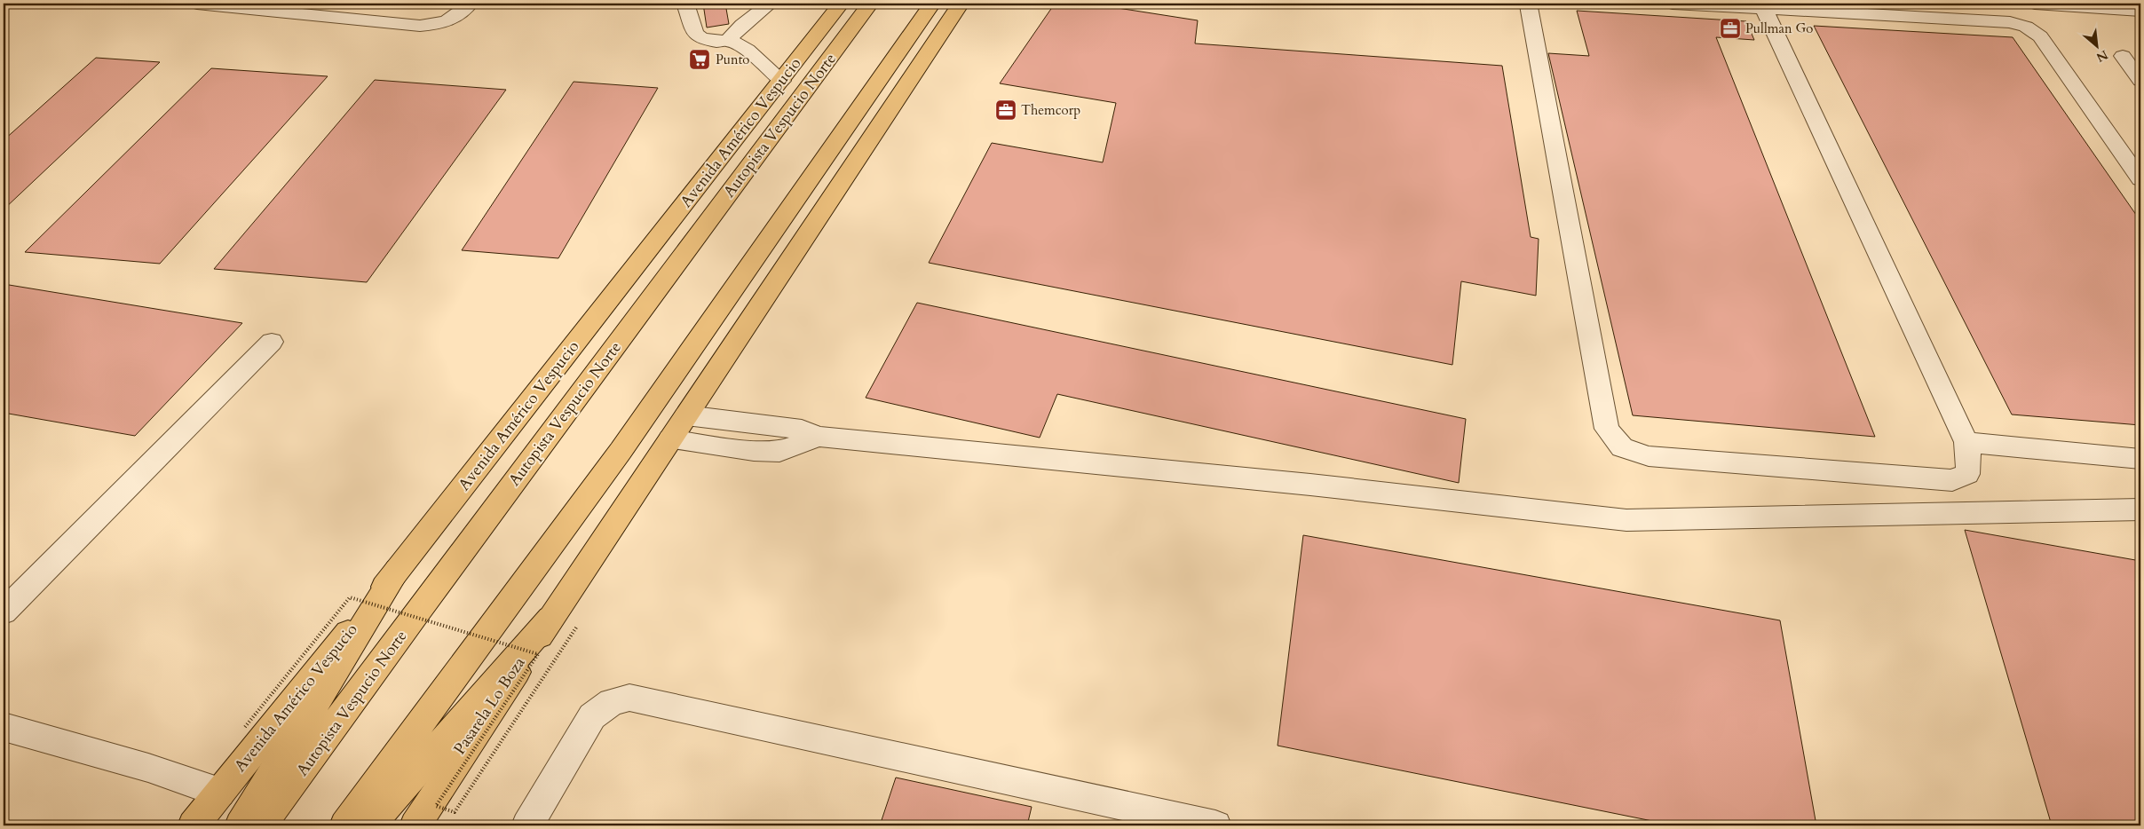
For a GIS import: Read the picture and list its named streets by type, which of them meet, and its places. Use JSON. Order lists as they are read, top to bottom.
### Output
{
  "streets": {
    "main road": ["Autopista Vespucio Norte", "Avenida Américo Vespucio"],
    "path": ["Pasarela Lo Boza"]
  },
  "places": {
    "office": ["Pullman Go", "Themcorp"],
    "supermarket": ["Punto"]
  },
  "north": "bottom right"
}
